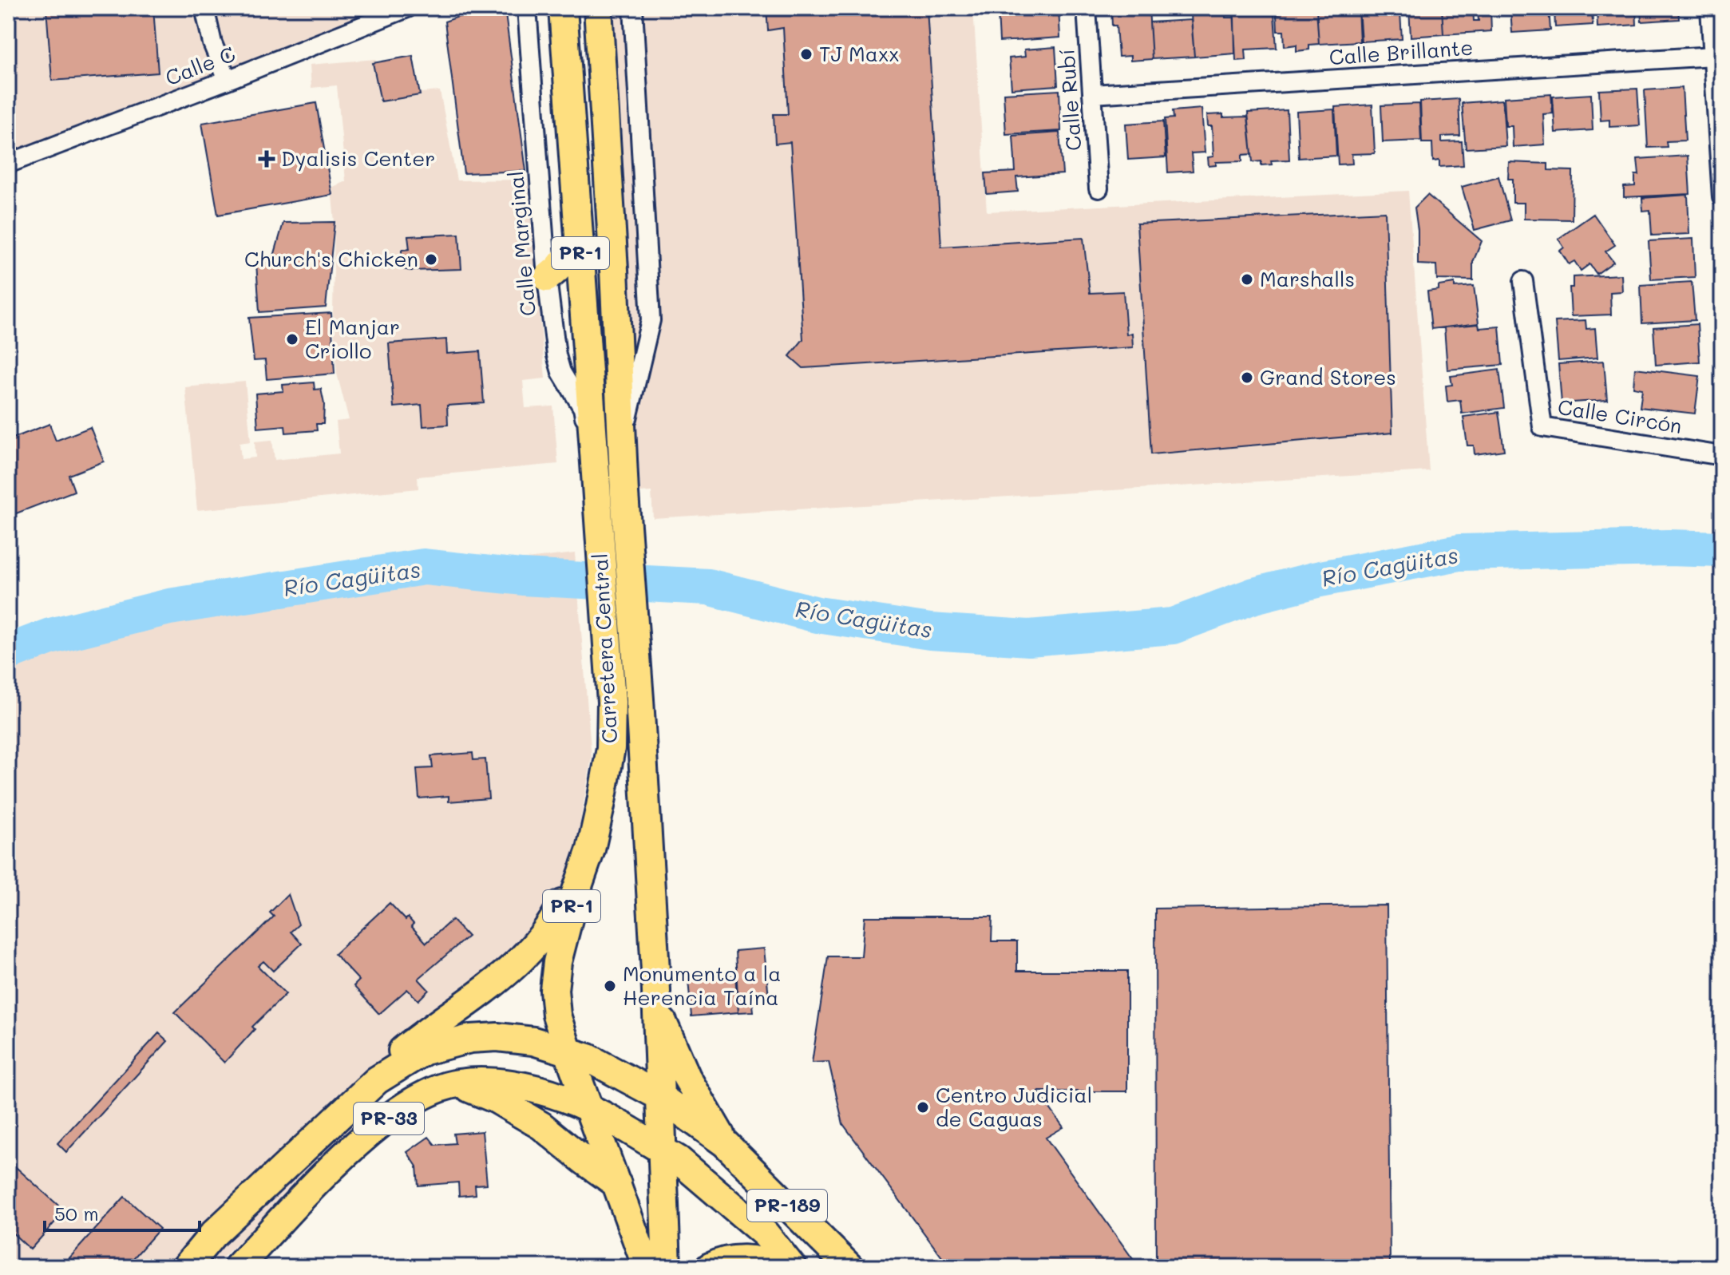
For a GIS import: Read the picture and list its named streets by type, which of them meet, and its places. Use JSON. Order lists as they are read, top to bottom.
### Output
{
  "streets": {
    "main road": [
      "PR-1",
      "Carretera Central",
      "PR-33",
      "PR-189"
    ],
    "street": [
      "Calle Brillante",
      "Calle C",
      "Calle Rubí",
      "Calle Marginal",
      "Calle Circón"
    ]
  },
  "crossings": [
    ["Calle Brillante", "Calle Rubí"],
    ["Calle Marginal", "Carretera Central"],
    ["Carretera Central", "PR-33"],
    ["Carretera Central", "PR-189"],
    ["PR-33", "PR-189"]
  ],
  "water": ["Río Cagüitas"],
  "places": {
    "other": [
      "TJ Maxx",
      "Church's Chicken",
      "Marshalls",
      "El Manjar Criollo",
      "Grand Stores",
      "Monumento a la Herencia Taína",
      "Centro Judicial de Caguas"
    ],
    "health": ["Dyalisis Center"]
  },
  "scale_bar": "50 m"
}
